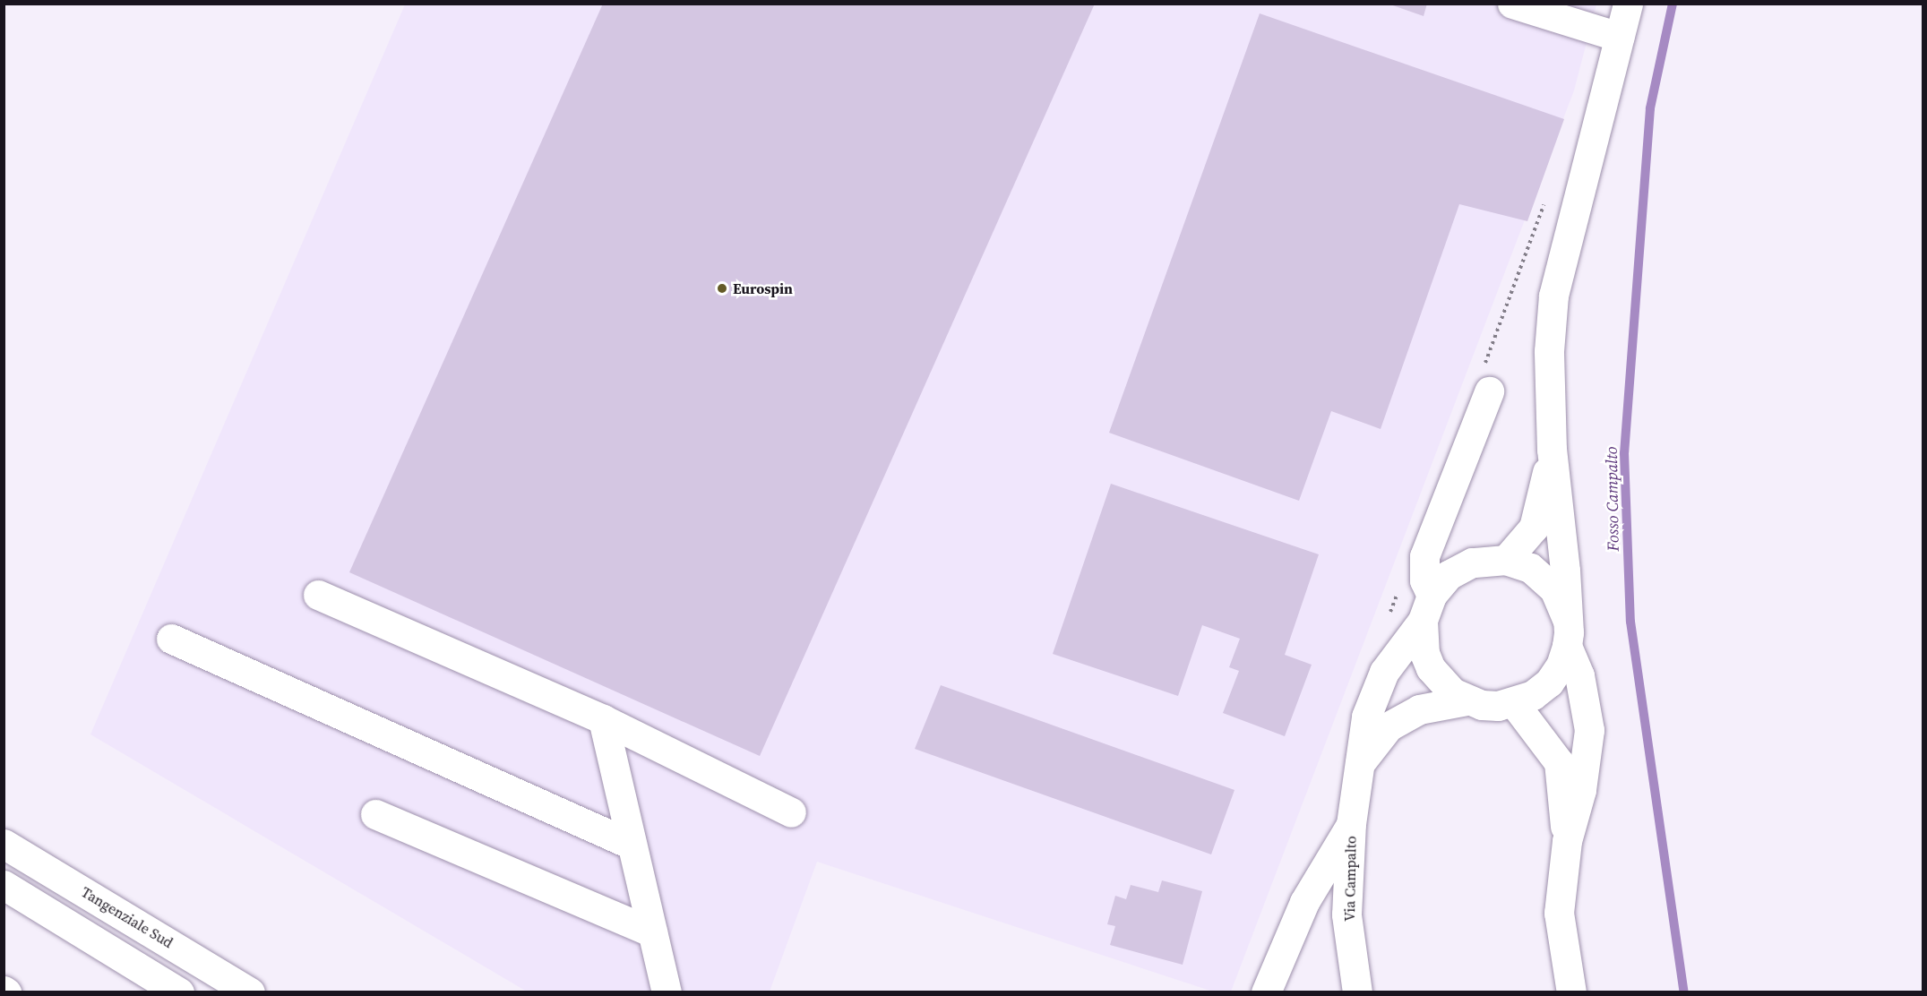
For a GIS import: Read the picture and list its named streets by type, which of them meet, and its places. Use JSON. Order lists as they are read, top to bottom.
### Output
{
  "streets": {
    "main road": ["Via Campalto", "Tangenziale Sud"]
  },
  "water": ["Fosso Campalto"],
  "places": ["Eurospin"]
}
